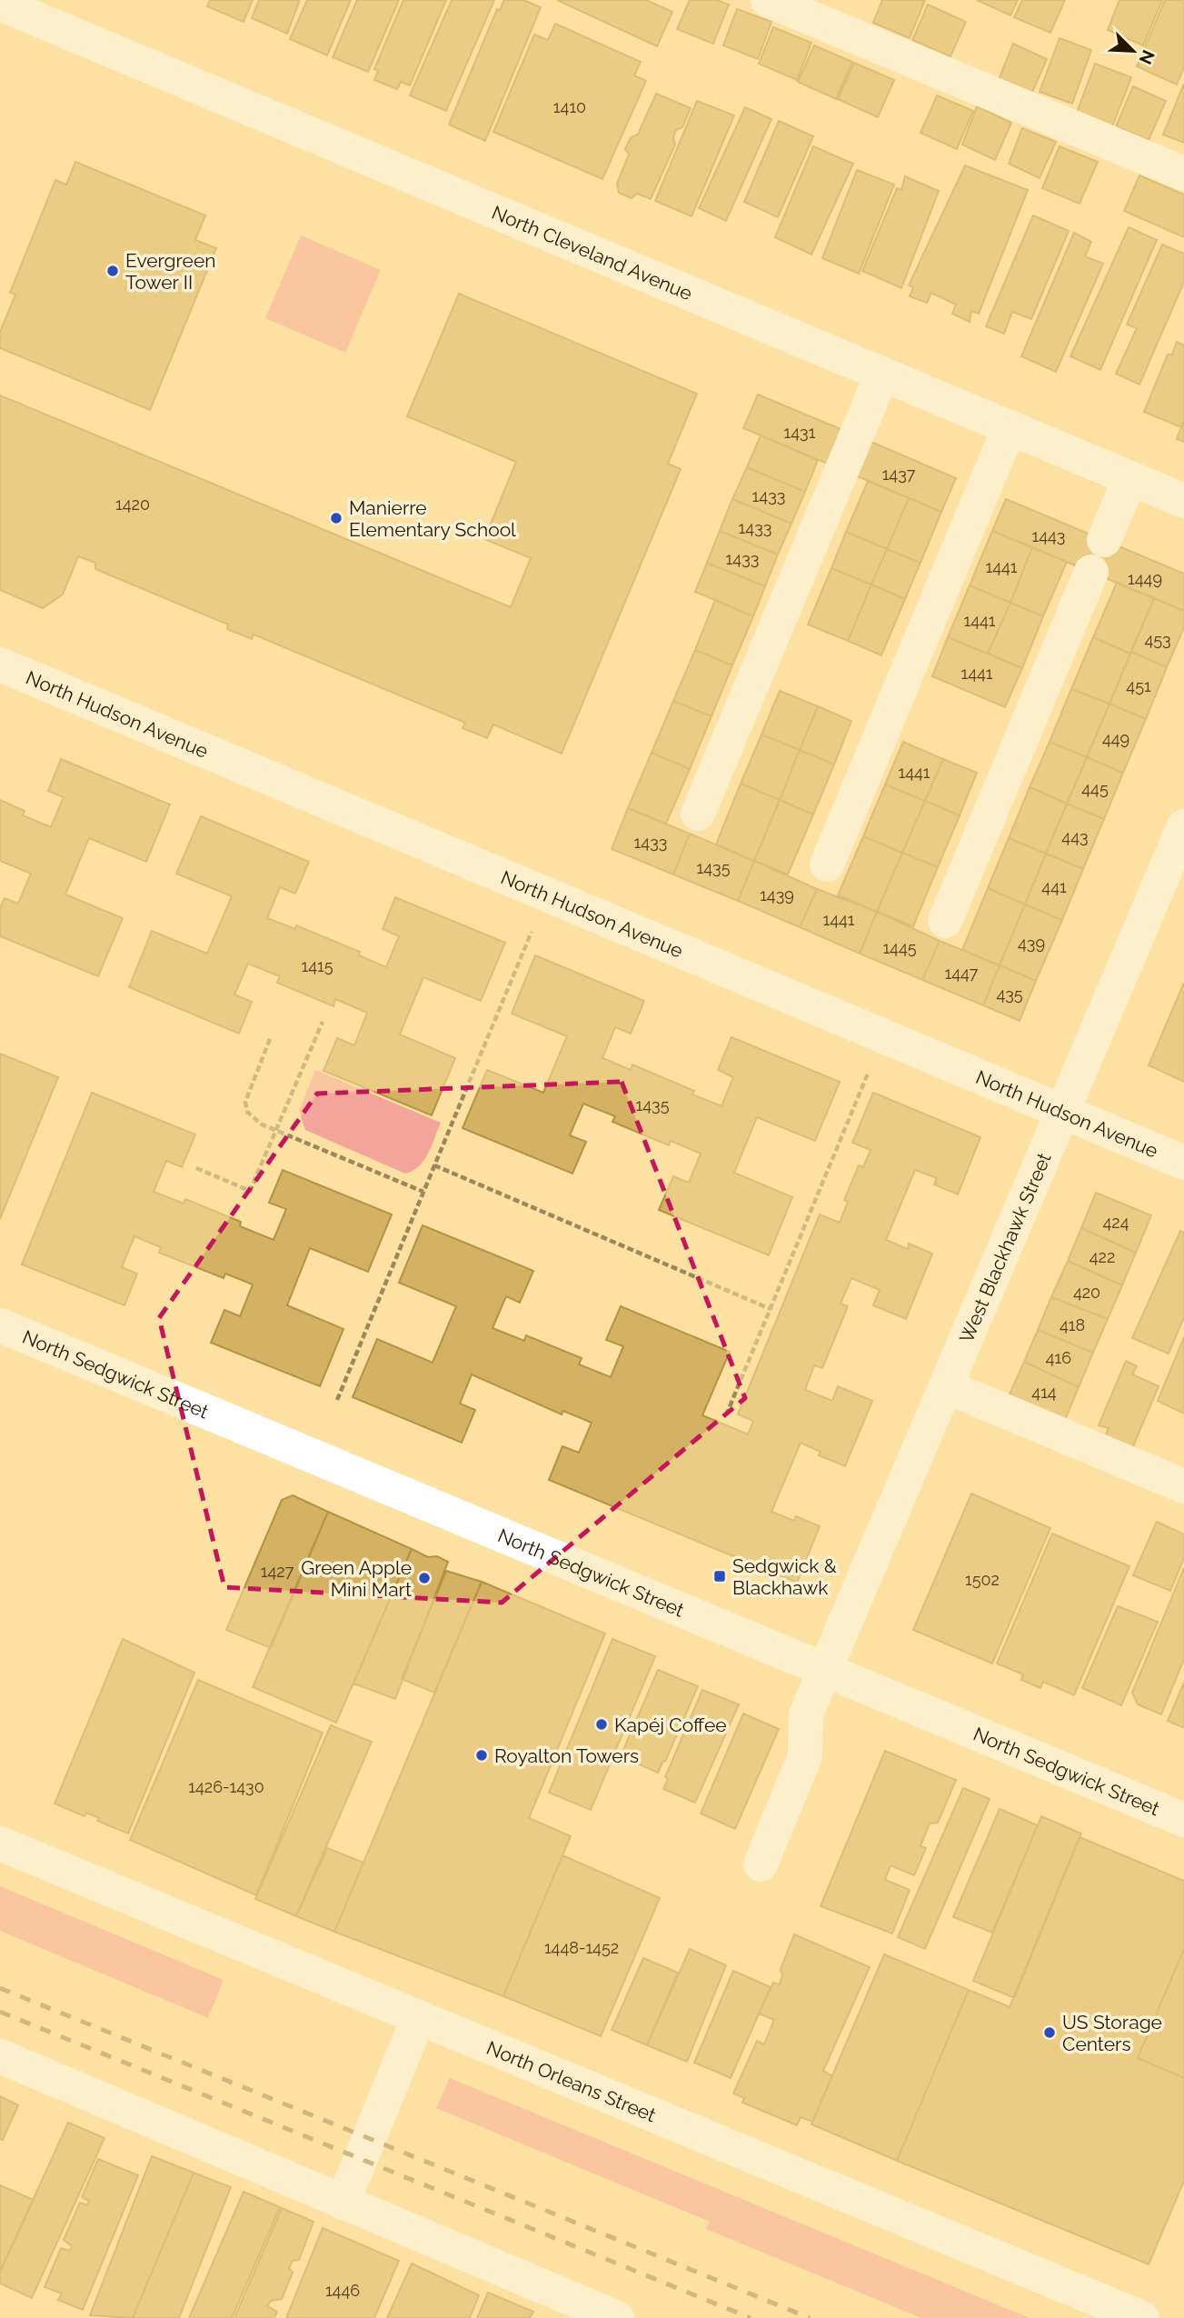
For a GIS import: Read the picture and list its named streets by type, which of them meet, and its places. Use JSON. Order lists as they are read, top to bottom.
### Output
{
  "streets": {
    "street": [
      "North Cleveland Avenue",
      "North Hudson Avenue",
      "West Blackhawk Street",
      "North Sedgwick Street",
      "North Orleans Street"
    ]
  },
  "crossings": [
    ["North Hudson Avenue", "West Blackhawk Street"],
    ["West Blackhawk Street", "North Sedgwick Street"]
  ],
  "places": {
    "other": [
      "Evergreen Tower II",
      "Manierre Elementary School",
      "Green Apple Mini Mart",
      "Kapéj Coffee",
      "Royalton Towers",
      "US Storage Centers"
    ],
    "transit": ["Sedgwick & Blackhawk"]
  },
  "house_numbers": [
    "1410",
    "1431",
    "1437",
    "1433",
    "1420",
    "1433",
    "1443",
    "1433",
    "1441",
    "1449",
    "1441",
    "453",
    "1441",
    "451",
    "449",
    "1441",
    "445",
    "443",
    "1433",
    "1435",
    "441",
    "1439",
    "1441",
    "439",
    "1445",
    "1415",
    "1447",
    "435",
    "1435",
    "424",
    "422",
    "420",
    "418",
    "416",
    "414",
    "1427",
    "1502",
    "1426-1430",
    "1448-1452",
    "1446"
  ],
  "north": "bottom right"
}
